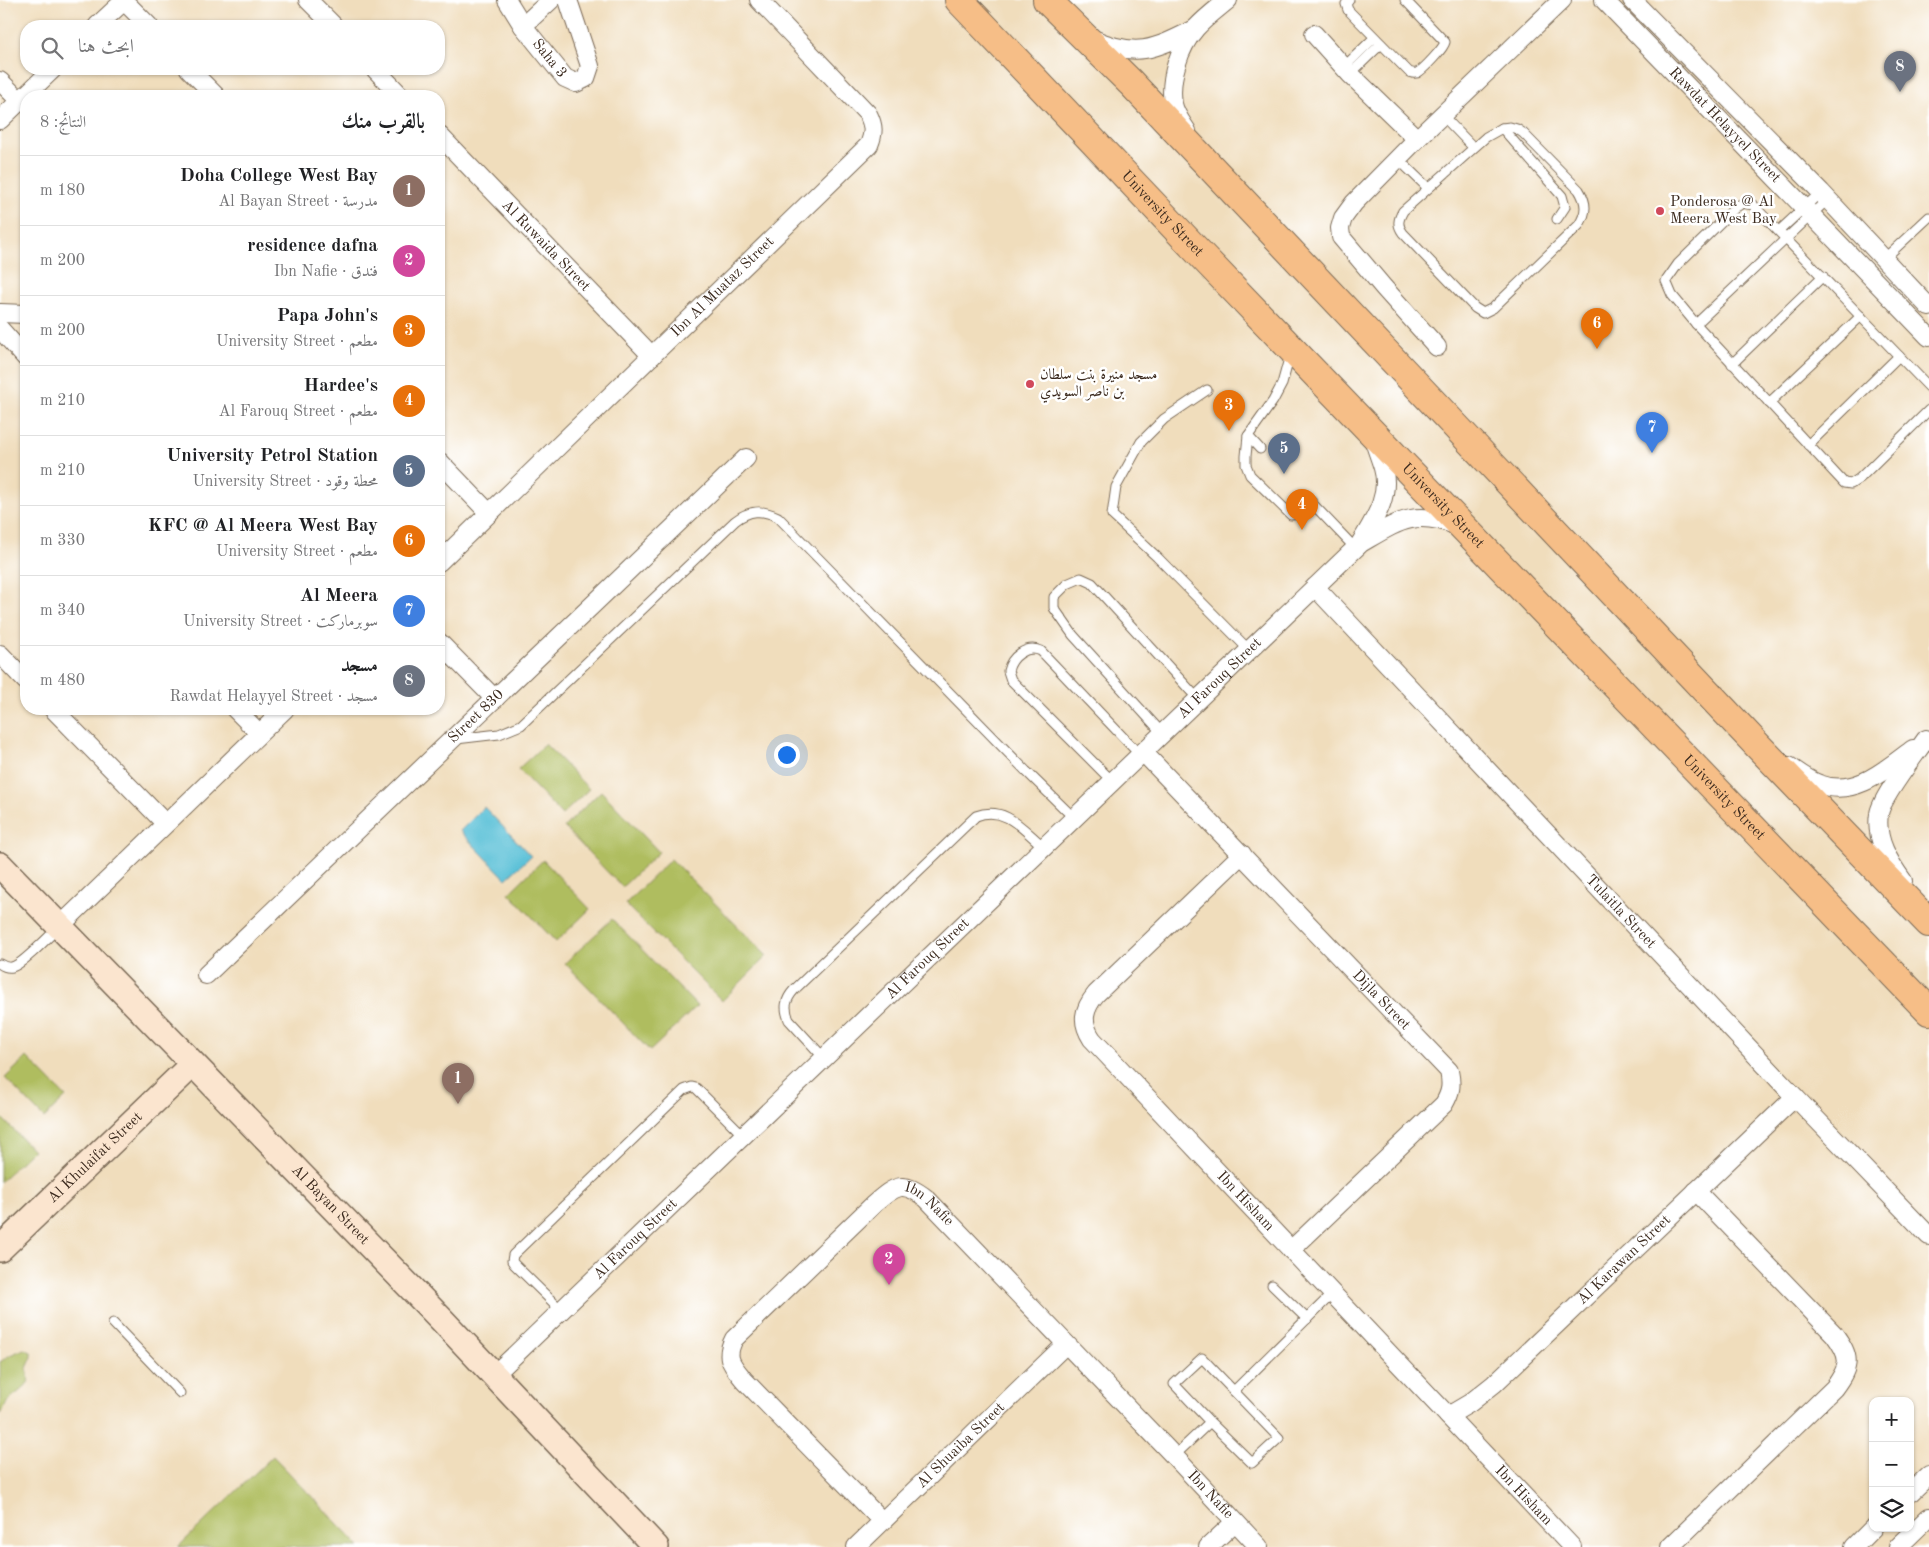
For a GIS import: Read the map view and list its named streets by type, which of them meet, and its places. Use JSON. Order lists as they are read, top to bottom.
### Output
{
  "streets": {
    "main road": ["University Street"],
    "street": [
      "Saha 3",
      "Rawdat Helayyel Street",
      "Al Ruwaida Street",
      "Ibn Al Muataz Street",
      "Al Farouq Street",
      "Street 830",
      "Tulaitla Street",
      "Dijla Street",
      "Al Khulaifat Street",
      "Ibn Hisham",
      "Al Bayan Street",
      "Ibn Nafie",
      "Al Karawan Street",
      "Al Shuaiba Street"
    ]
  },
  "crossings": [
    ["University Street", "Al Farouq Street"],
    ["Al Ruwaida Street", "Ibn Al Muataz Street"],
    ["Al Farouq Street", "Tulaitla Street"],
    ["Al Farouq Street", "Dijla Street"],
    ["Al Farouq Street", "Al Bayan Street"],
    ["Tulaitla Street", "Al Karawan Street"],
    ["Dijla Street", "Ibn Hisham"],
    ["Al Khulaifat Street", "Al Bayan Street"],
    ["Ibn Hisham", "Al Karawan Street"],
    ["Ibn Nafie", "Al Shuaiba Street"]
  ],
  "places": ["Ponderosa @ Al Meera West Bay", "مسجد منيرة بنت سلطان بن ناصر السويدي"],
  "page": {
    "search": "ابحث هنا",
    "pins": [
      "8",
      "6",
      "3",
      "7",
      "5",
      "4",
      "1",
      "2"
    ],
    "heading": ["بالقرب منك", "النتائج: 8"],
    "list": [
      {
        "mark": "1",
        "name": "Doha College West Bay",
        "note": "مدرسة · Al Bayan Street",
        "value": "180 m"
      },
      {
        "mark": "2",
        "name": "residence dafna",
        "note": "فندق · Ibn Nafie",
        "value": "200 m"
      },
      {
        "mark": "3",
        "name": "Papa John's",
        "note": "مطعم · University Street",
        "value": "200 m"
      },
      {
        "mark": "4",
        "name": "Hardee's",
        "note": "مطعم · Al Farouq Street",
        "value": "210 m"
      },
      {
        "mark": "5",
        "name": "University Petrol Station",
        "note": "محطة وقود · University Street",
        "value": "210 m"
      },
      {
        "mark": "6",
        "name": "KFC @ Al Meera West Bay",
        "note": "مطعم · University Street",
        "value": "330 m"
      },
      {
        "mark": "7",
        "name": "Al Meera",
        "note": "سوبرماركت · University Street",
        "value": "340 m"
      },
      {
        "mark": "8",
        "name": "مسجد",
        "note": "مسجد · Rawdat Helayyel Street",
        "value": "480 m"
      }
    ],
    "map_buttons": ["+", "−"]
  }
}
